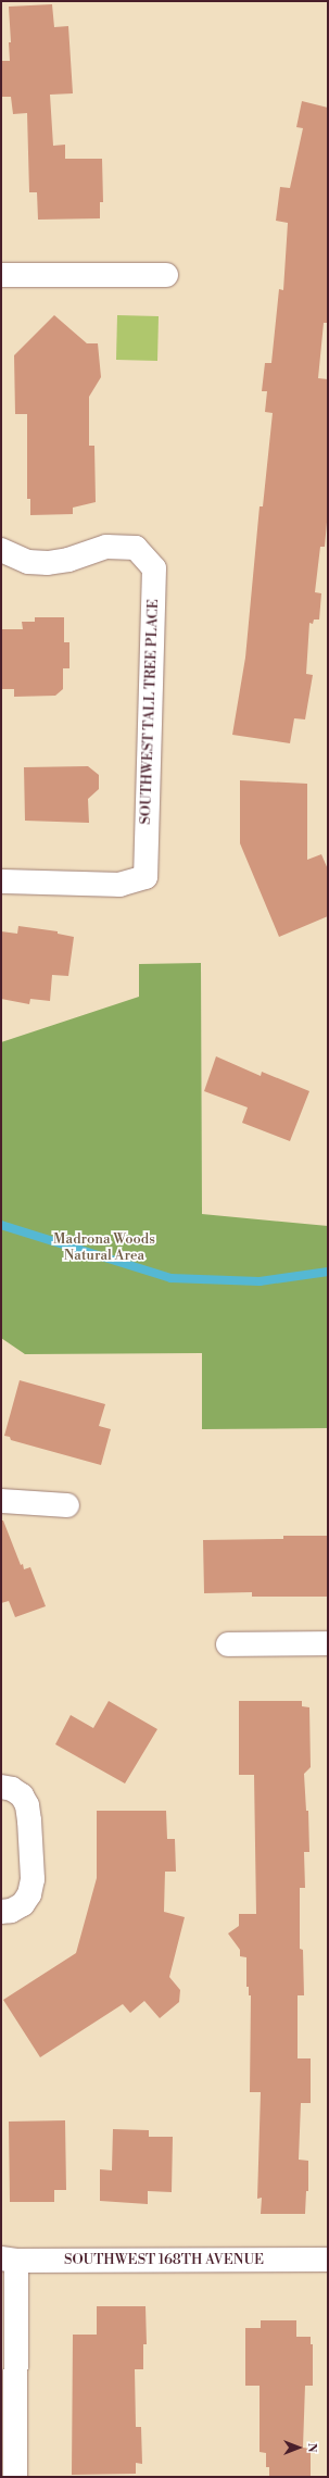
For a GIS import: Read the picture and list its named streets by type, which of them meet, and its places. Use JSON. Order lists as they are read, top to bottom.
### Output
{
  "streets": {
    "street": ["SOUTHWEST TALL TREE PLACE", "SOUTHWEST 168TH AVENUE"]
  },
  "parks": ["Madrona Woods Natural Area"],
  "north": "right"
}
